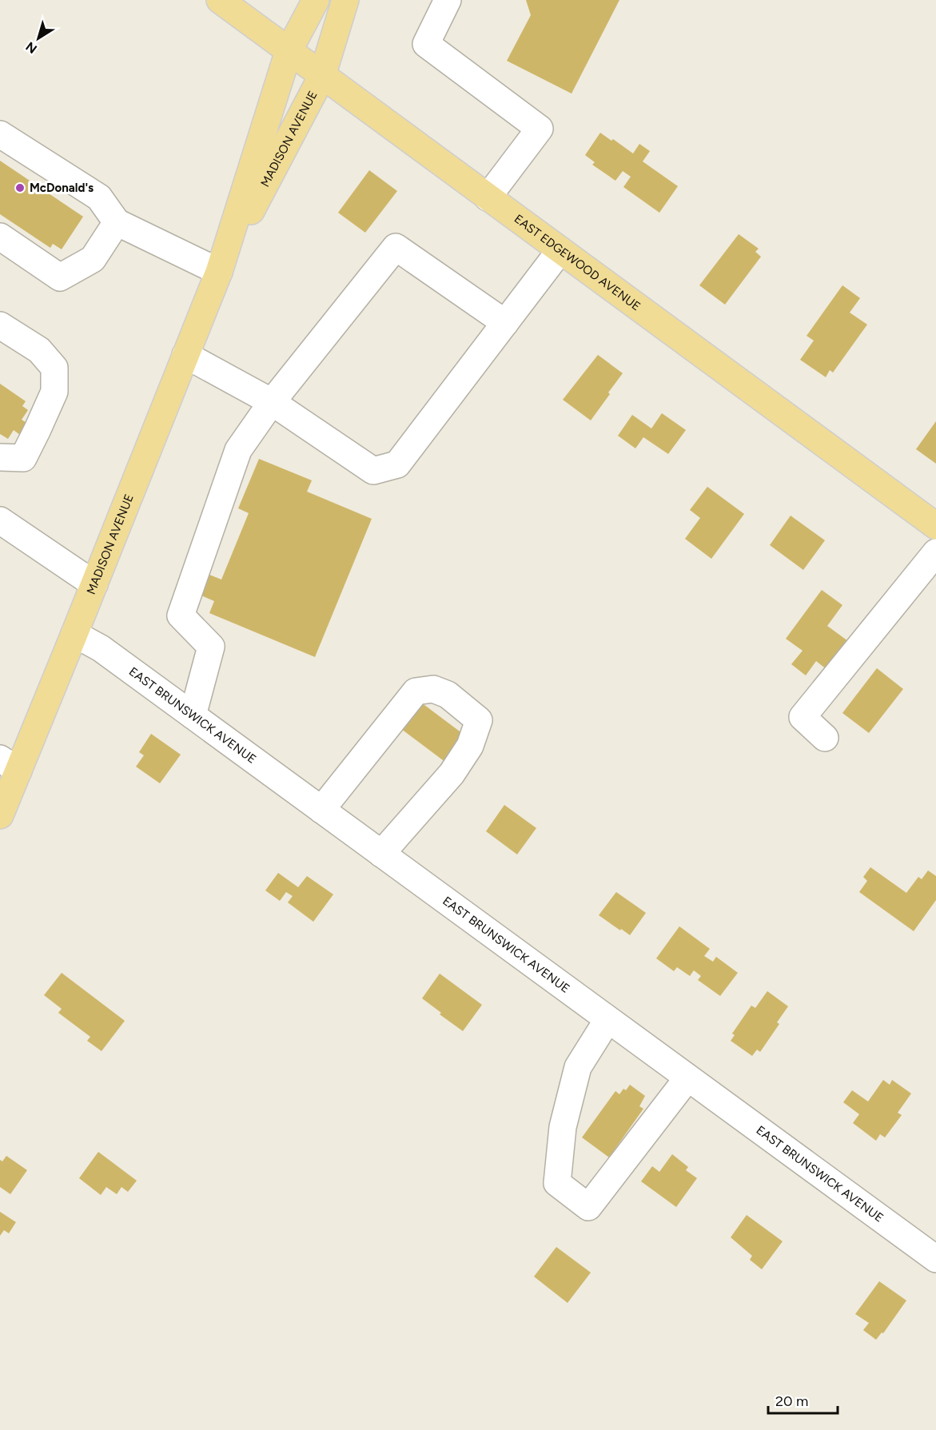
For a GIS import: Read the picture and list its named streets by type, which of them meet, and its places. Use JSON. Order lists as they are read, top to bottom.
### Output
{
  "streets": {
    "main road": ["MADISON AVENUE", "EAST EDGEWOOD AVENUE"],
    "street": ["EAST BRUNSWICK AVENUE"]
  },
  "crossings": [
    ["MADISON AVENUE", "EAST EDGEWOOD AVENUE"],
    ["MADISON AVENUE", "EAST BRUNSWICK AVENUE"]
  ],
  "places": ["McDonald's"],
  "scale_bar": "20 m",
  "north": "bottom left"
}
